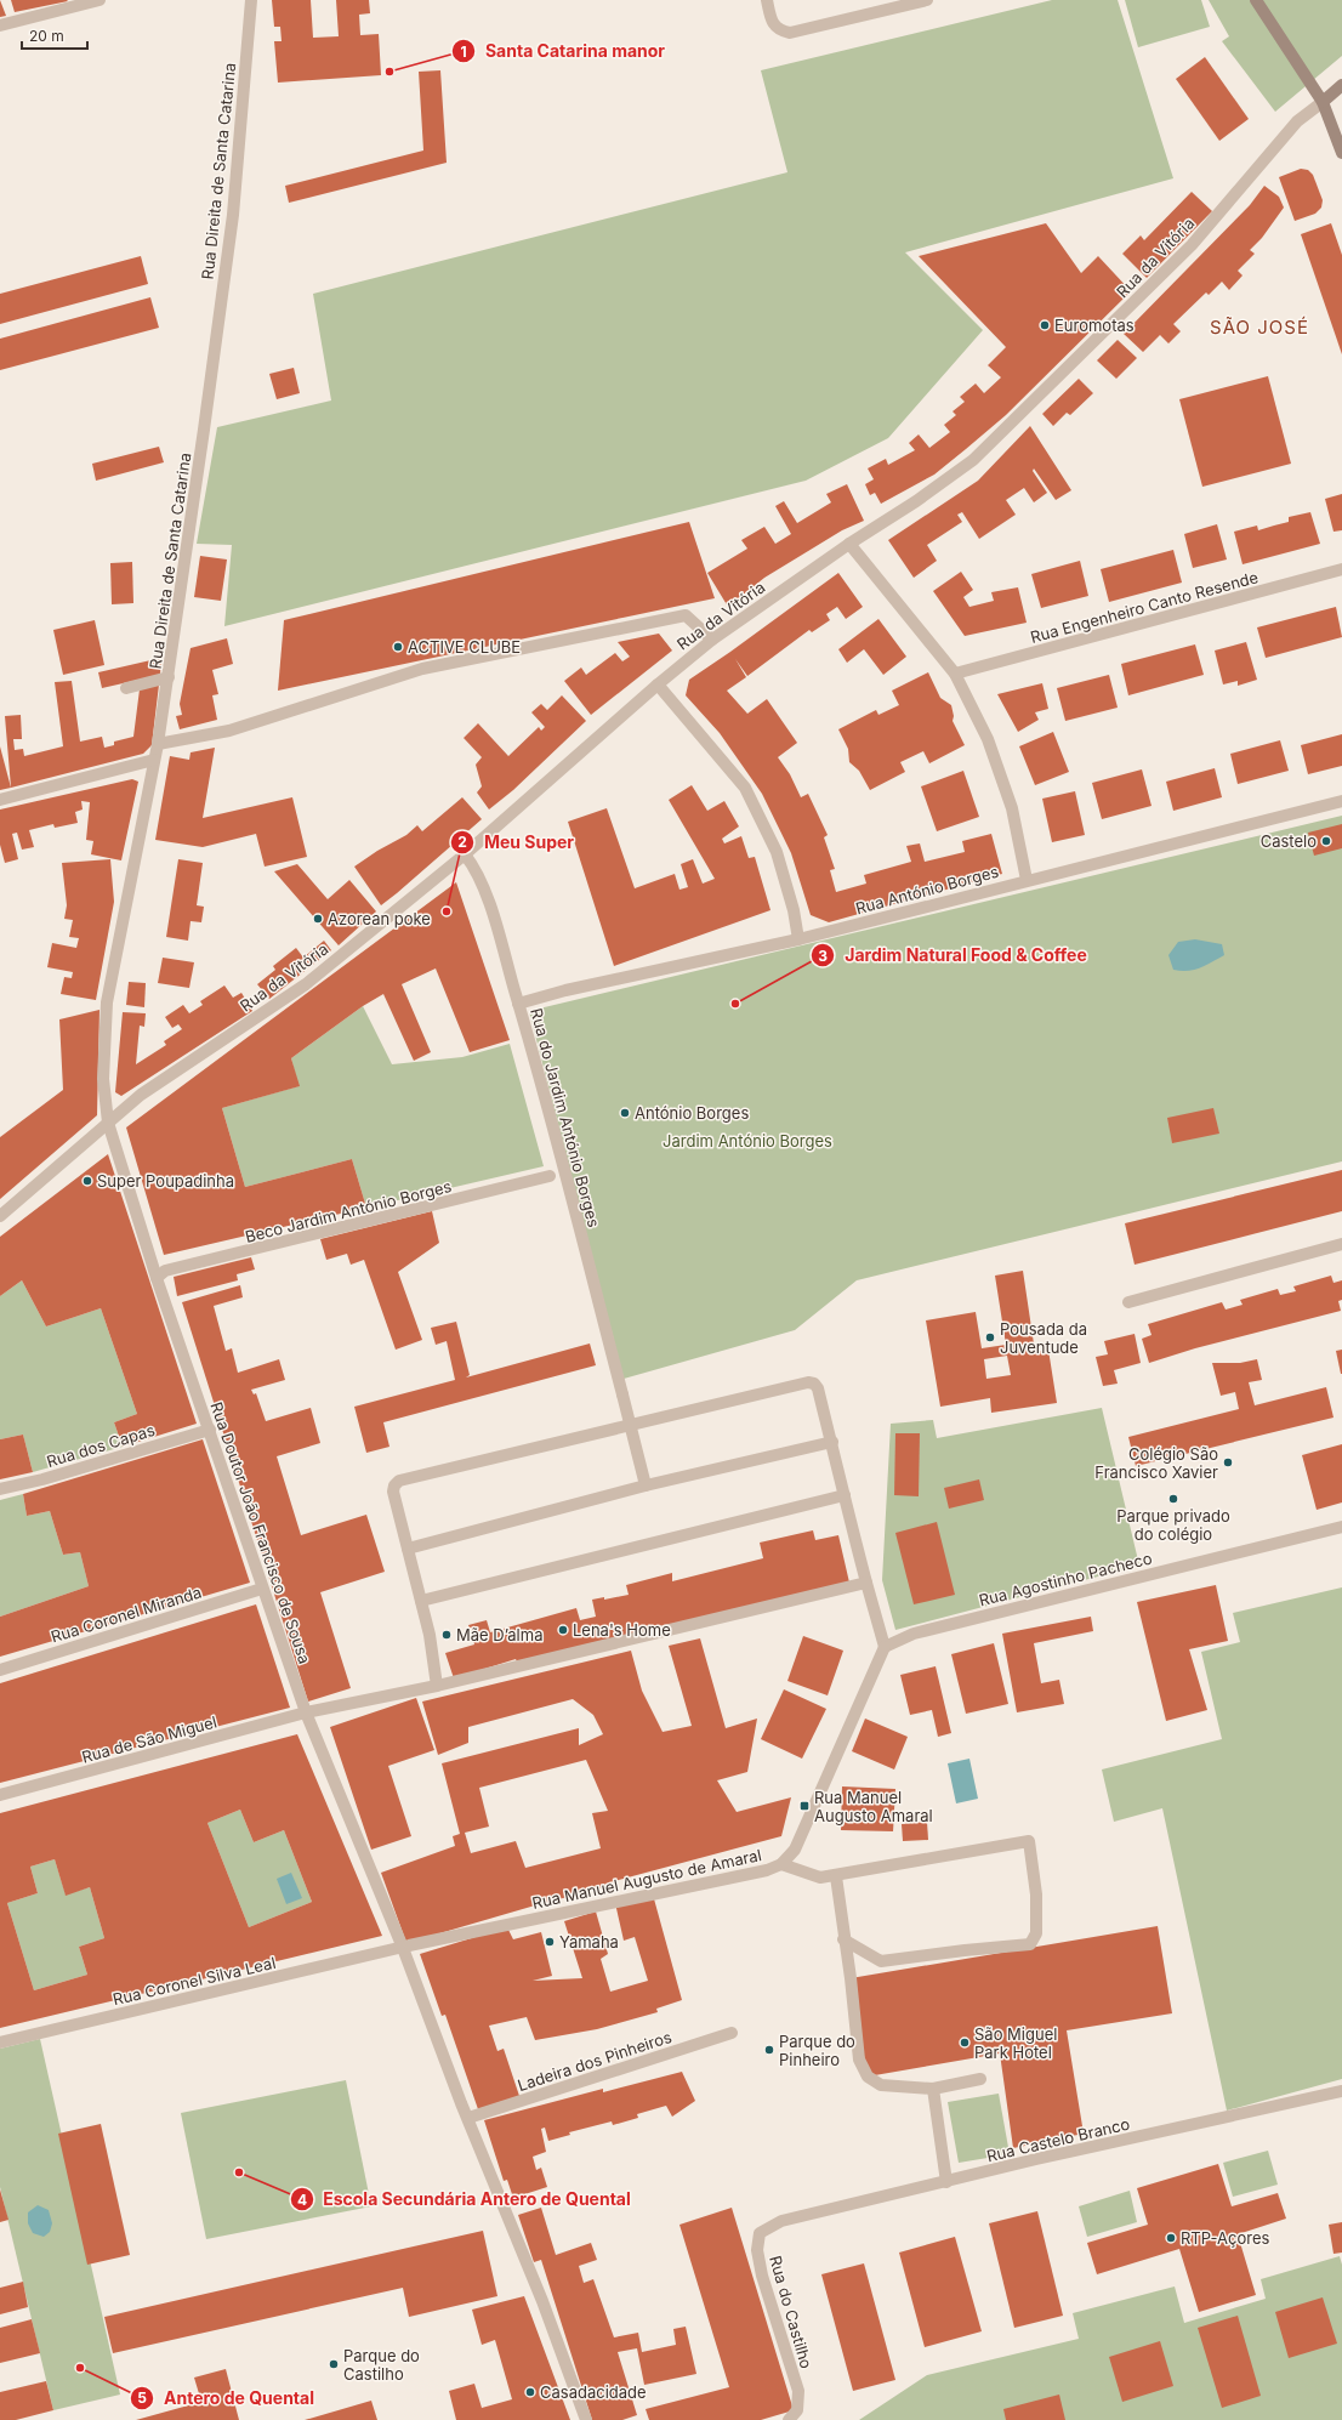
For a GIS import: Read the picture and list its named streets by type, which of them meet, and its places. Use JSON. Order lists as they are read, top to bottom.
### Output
{
  "streets": {
    "street": [
      "Rua Direita de Santa Catarina",
      "Rua da Vitória",
      "Rua Engenheiro Canto Resende",
      "Rua António Borges",
      "Rua do Jardim António Borges",
      "Beco Jardim António Borges",
      "Rua dos Capas",
      "Rua Doutor João Francisco de Sousa",
      "Rua Agostinho Pacheco",
      "Rua Coronel Miranda",
      "Rua de São Miguel",
      "Rua Manuel Augusto de Amaral",
      "Rua Coronel Silva Leal",
      "Ladeira dos Pinheiros",
      "Rua Castelo Branco",
      "Rua do Castilho"
    ]
  },
  "crossings": [
    ["Rua Direita de Santa Catarina", "Rua da Vitória"],
    ["Rua Direita de Santa Catarina", "Rua Doutor João Francisco de Sousa"],
    ["Rua da Vitória", "Rua do Jardim António Borges"],
    ["Rua da Vitória", "Rua Doutor João Francisco de Sousa"],
    ["Rua António Borges", "Rua do Jardim António Borges"],
    ["Beco Jardim António Borges", "Rua Doutor João Francisco de Sousa"],
    ["Rua dos Capas", "Rua Doutor João Francisco de Sousa"],
    ["Rua Doutor João Francisco de Sousa", "Rua Coronel Miranda"],
    ["Rua Doutor João Francisco de Sousa", "Rua de São Miguel"],
    ["Rua Doutor João Francisco de Sousa", "Rua Manuel Augusto de Amaral"],
    ["Rua Doutor João Francisco de Sousa", "Rua Coronel Silva Leal"],
    ["Rua Doutor João Francisco de Sousa", "Ladeira dos Pinheiros"],
    ["Rua Agostinho Pacheco", "Rua Manuel Augusto de Amaral"],
    ["Rua Manuel Augusto de Amaral", "Rua Coronel Silva Leal"],
    ["Rua Castelo Branco", "Rua do Castilho"]
  ],
  "districts": ["SÃO JOSÉ"],
  "parks": ["Jardim António Borges"],
  "places": {
    "other": [
      "Santa Catarina manor",
      "Euromotas",
      "ACTIVE CLUBE",
      "Castelo",
      "Meu Super",
      "Azorean poke",
      "Jardim Natural Food & Coffee",
      "António Borges",
      "Super Poupadinha",
      "Pousada da Juventude",
      "Colégio São Francisco Xavier",
      "Parque privado do colégio",
      "Lena's Home",
      "Mãe D’alma",
      "Yamaha",
      "São Miguel Park Hotel",
      "Parque do Pinheiro",
      "Escola Secundária Antero de Quental",
      "RTP-Açores",
      "Parque do Castilho",
      "Antero de Quental",
      "Casadacidade"
    ],
    "transit": ["Rua Manuel Augusto Amaral"]
  },
  "scale_bar": "20 m"
}
